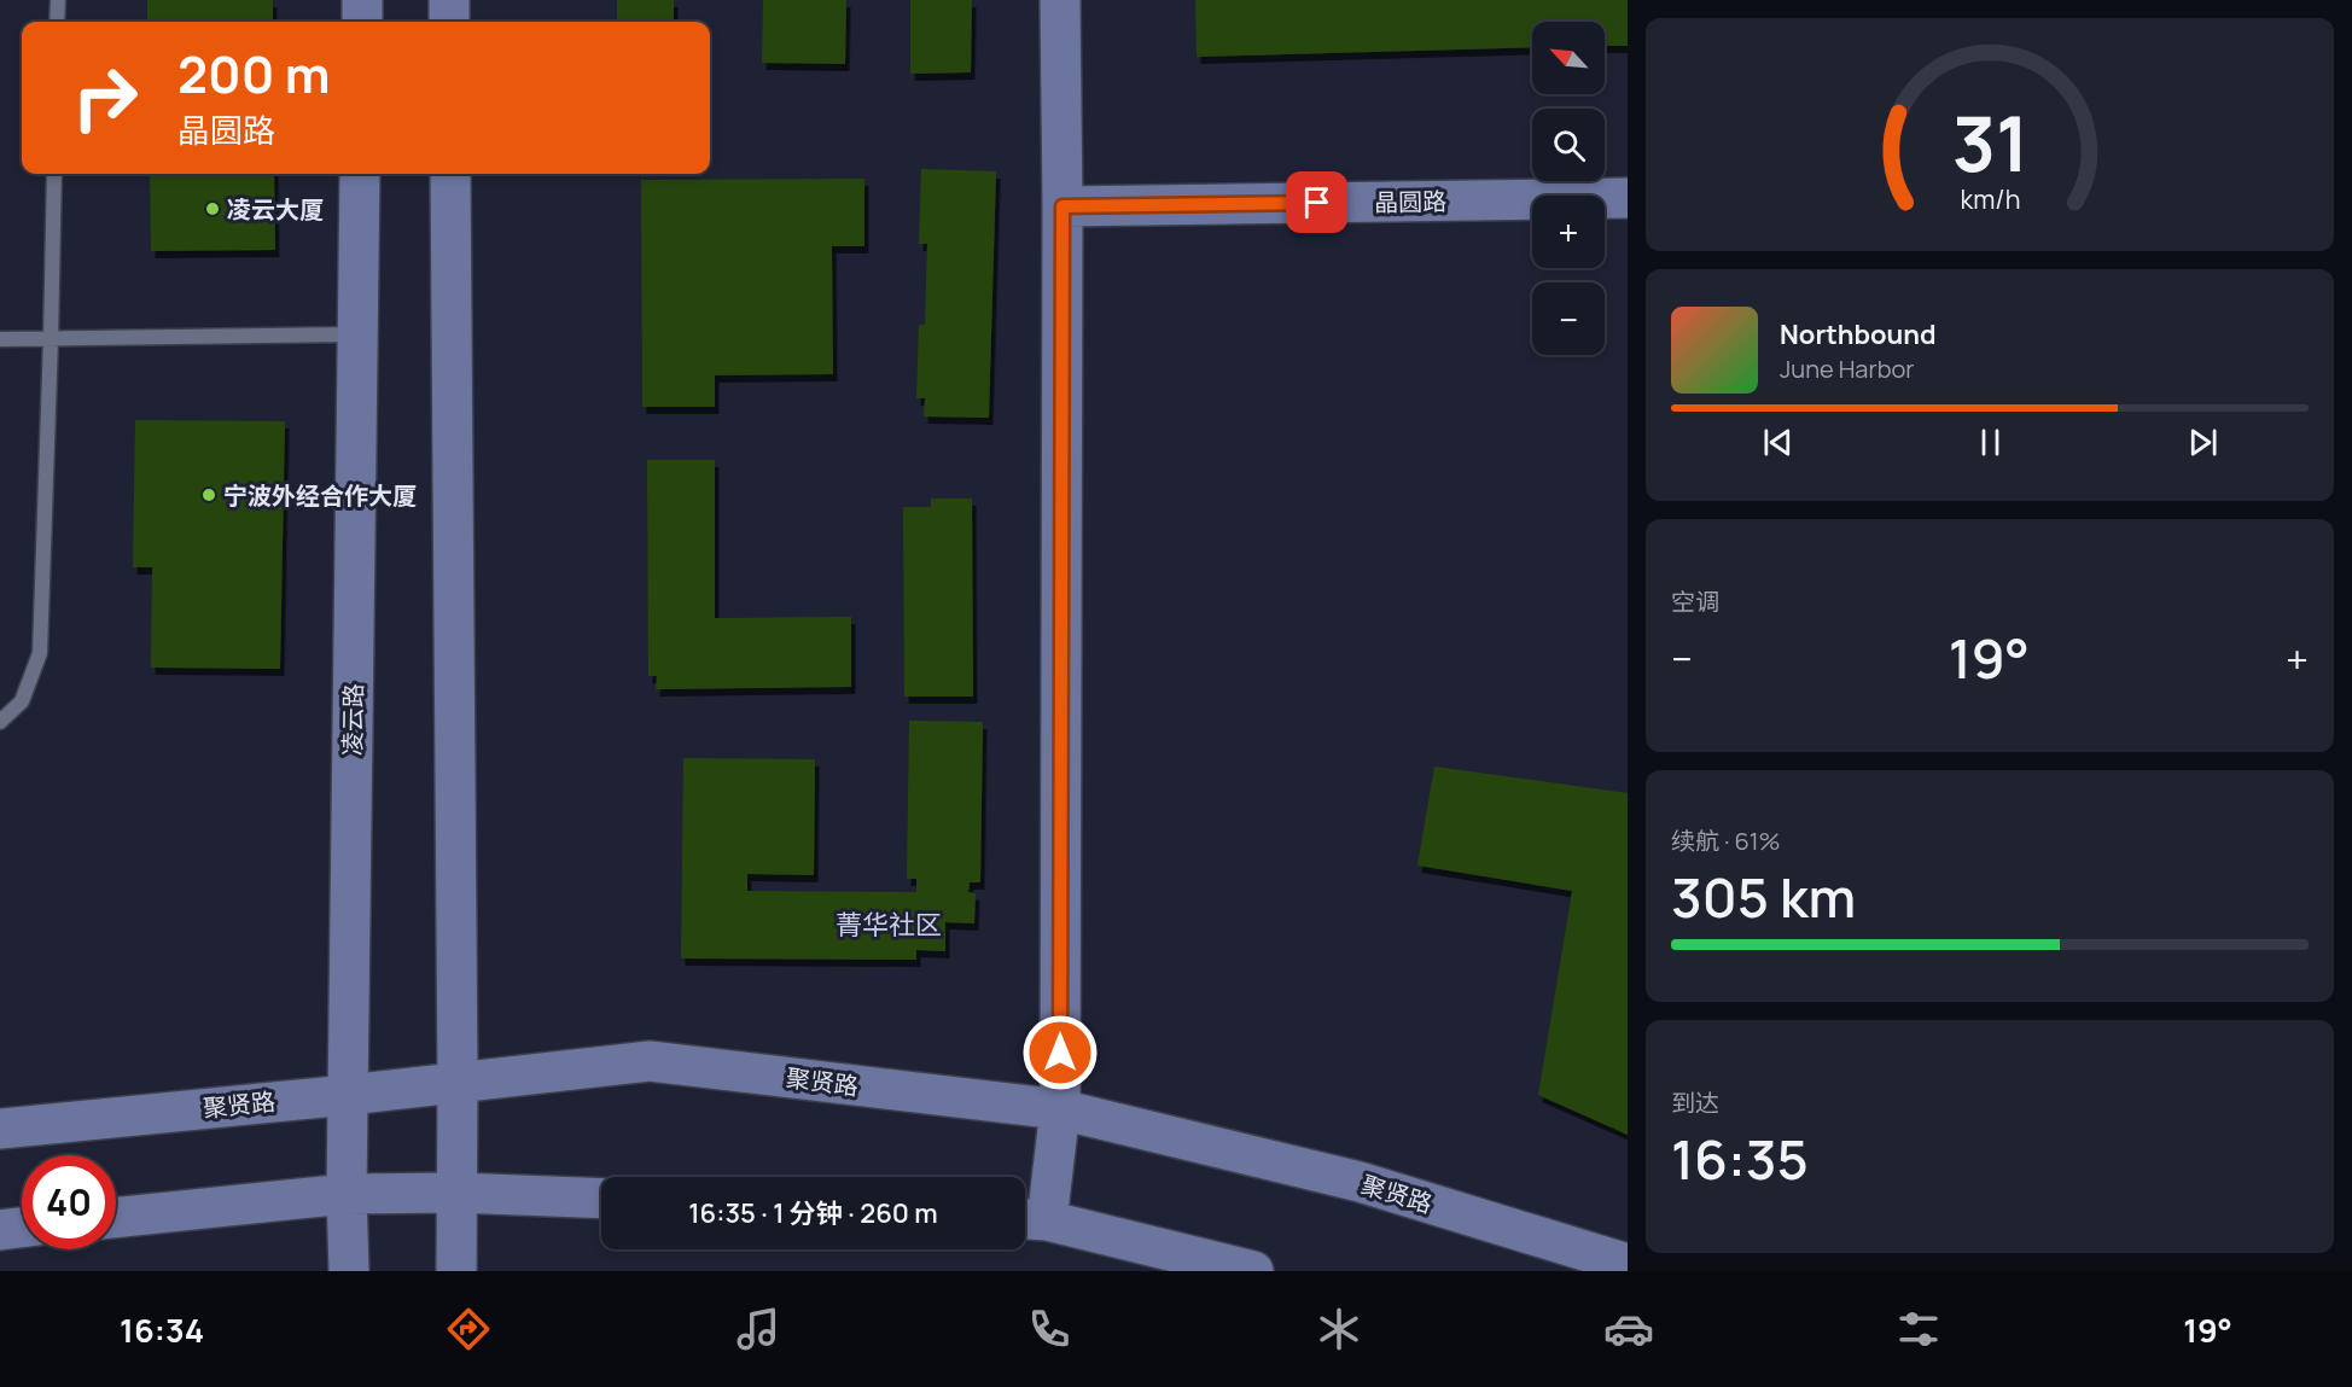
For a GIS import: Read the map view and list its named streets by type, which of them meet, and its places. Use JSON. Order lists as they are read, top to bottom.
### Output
{
  "streets": {
    "main road": ["晶圆路", "凌云路", "聚贤路"]
  },
  "crossings": [
    ["凌云路", "聚贤路"]
  ],
  "districts": ["菁华社区"],
  "places": ["凌云大厦", "宁波外经合作大厦"],
  "north": "top left",
  "page": {
    "map_buttons": ["+", "−"],
    "turn": ["200 m", "晶圆路"],
    "song": ["Northbound", "June Harbor"],
    "tile": [
      "空调",
      ["续航 · 61%", "305 km"],
      ["到达", "16:35"]
    ],
    "heat": ["−", "19°", "+"],
    "limit": "40",
    "trip": "16:35 · 1 分钟 · 260 m",
    "tabs": ["16:34", "19°"],
    "gauge": ["31", "km/h"]
  }
}
